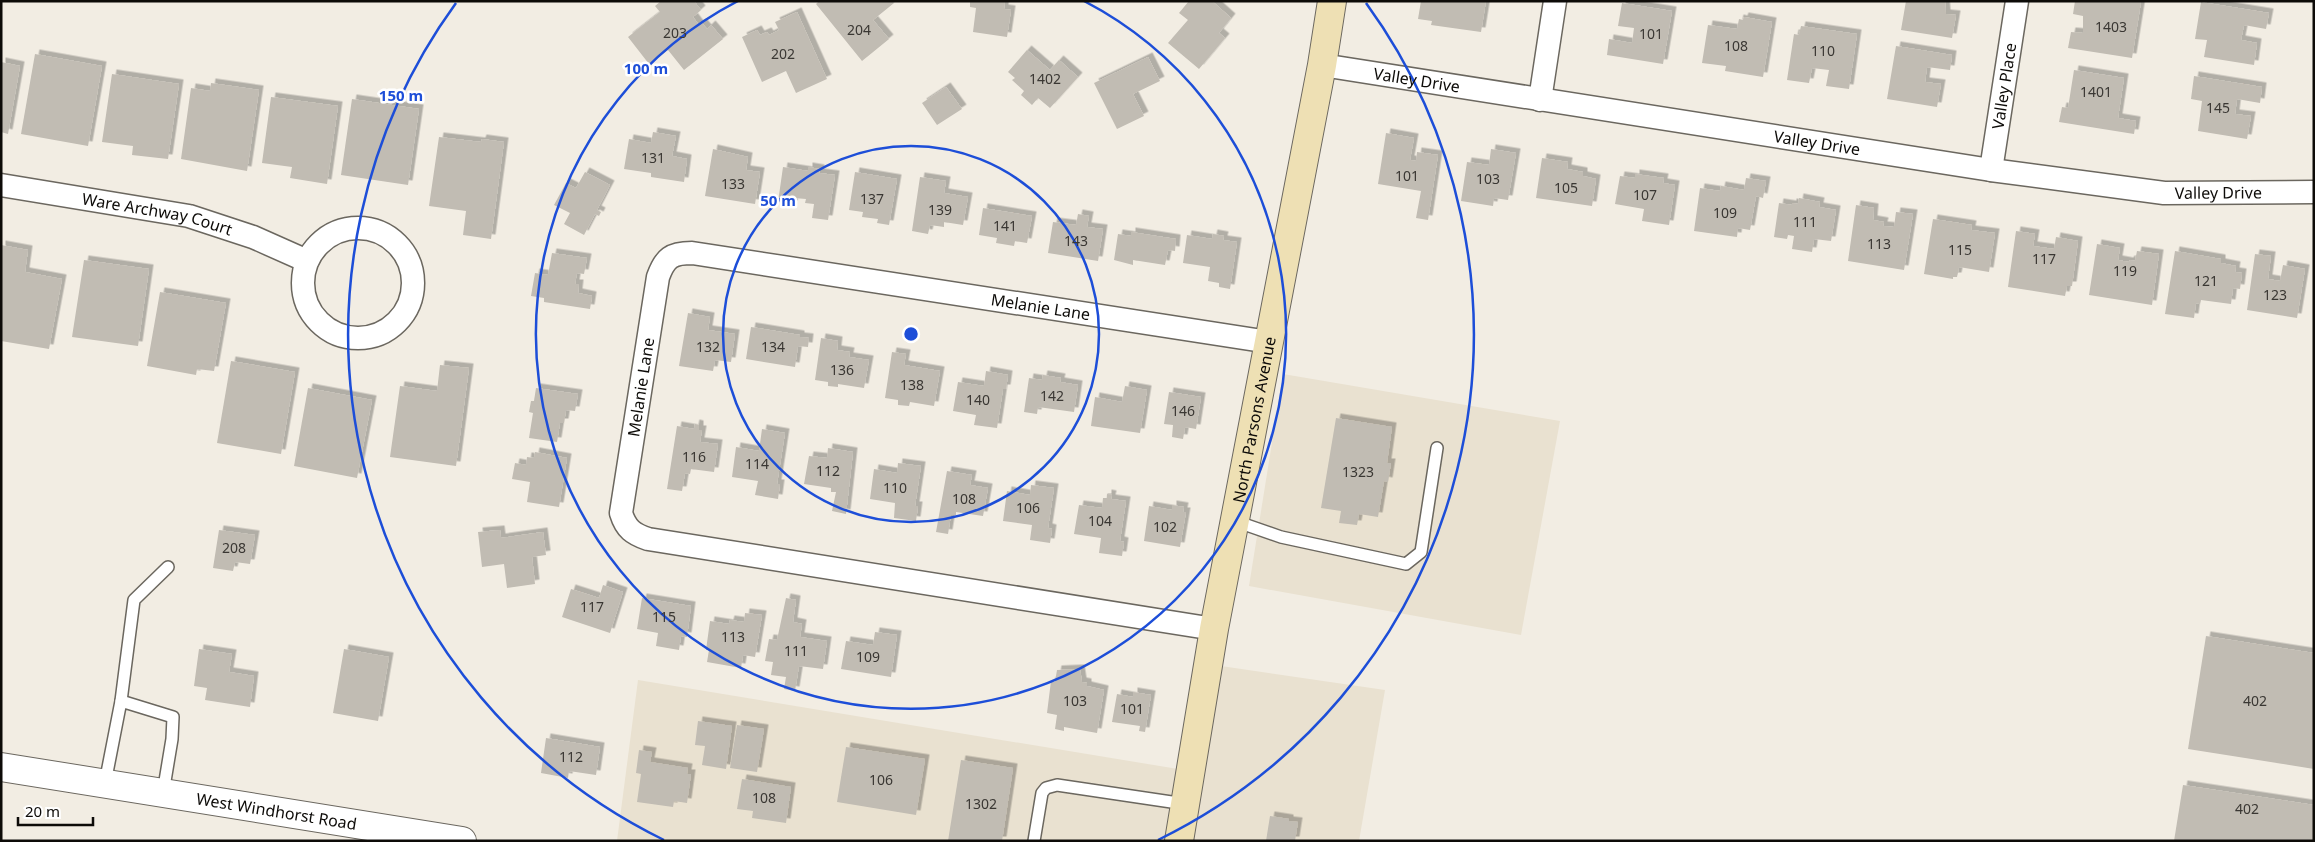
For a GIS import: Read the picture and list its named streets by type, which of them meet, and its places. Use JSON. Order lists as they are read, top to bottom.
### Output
{
  "streets": {
    "main road": ["North Parsons Avenue"],
    "street": [
      "Valley Drive",
      "Valley Place",
      "Ware Archway Court",
      "Melanie Lane",
      "West Windhorst Road"
    ]
  },
  "crossings": [
    ["Valley Drive", "Valley Place"],
    ["Valley Drive", "North Parsons Avenue"],
    ["Melanie Lane", "North Parsons Avenue"]
  ],
  "house_numbers": [
    "1403",
    "204",
    "203",
    "101",
    "108",
    "110",
    "202",
    "1402",
    "1401",
    "145",
    "131",
    "101",
    "103",
    "133",
    "105",
    "107",
    "137",
    "139",
    "109",
    "111",
    "141",
    "143",
    "113",
    "115",
    "117",
    "119",
    "121",
    "123",
    "132",
    "134",
    "136",
    "138",
    "142",
    "140",
    "146",
    "116",
    "114",
    "112",
    "1323",
    "110",
    "108",
    "106",
    "104",
    "102",
    "208",
    "117",
    "115",
    "113",
    "111",
    "109",
    "103",
    "402",
    "101",
    "112",
    "106",
    "108",
    "1302",
    "402"
  ],
  "scale_bar": "20 m",
  "rings": ["100 m", "150 m", "50 m"]
}
